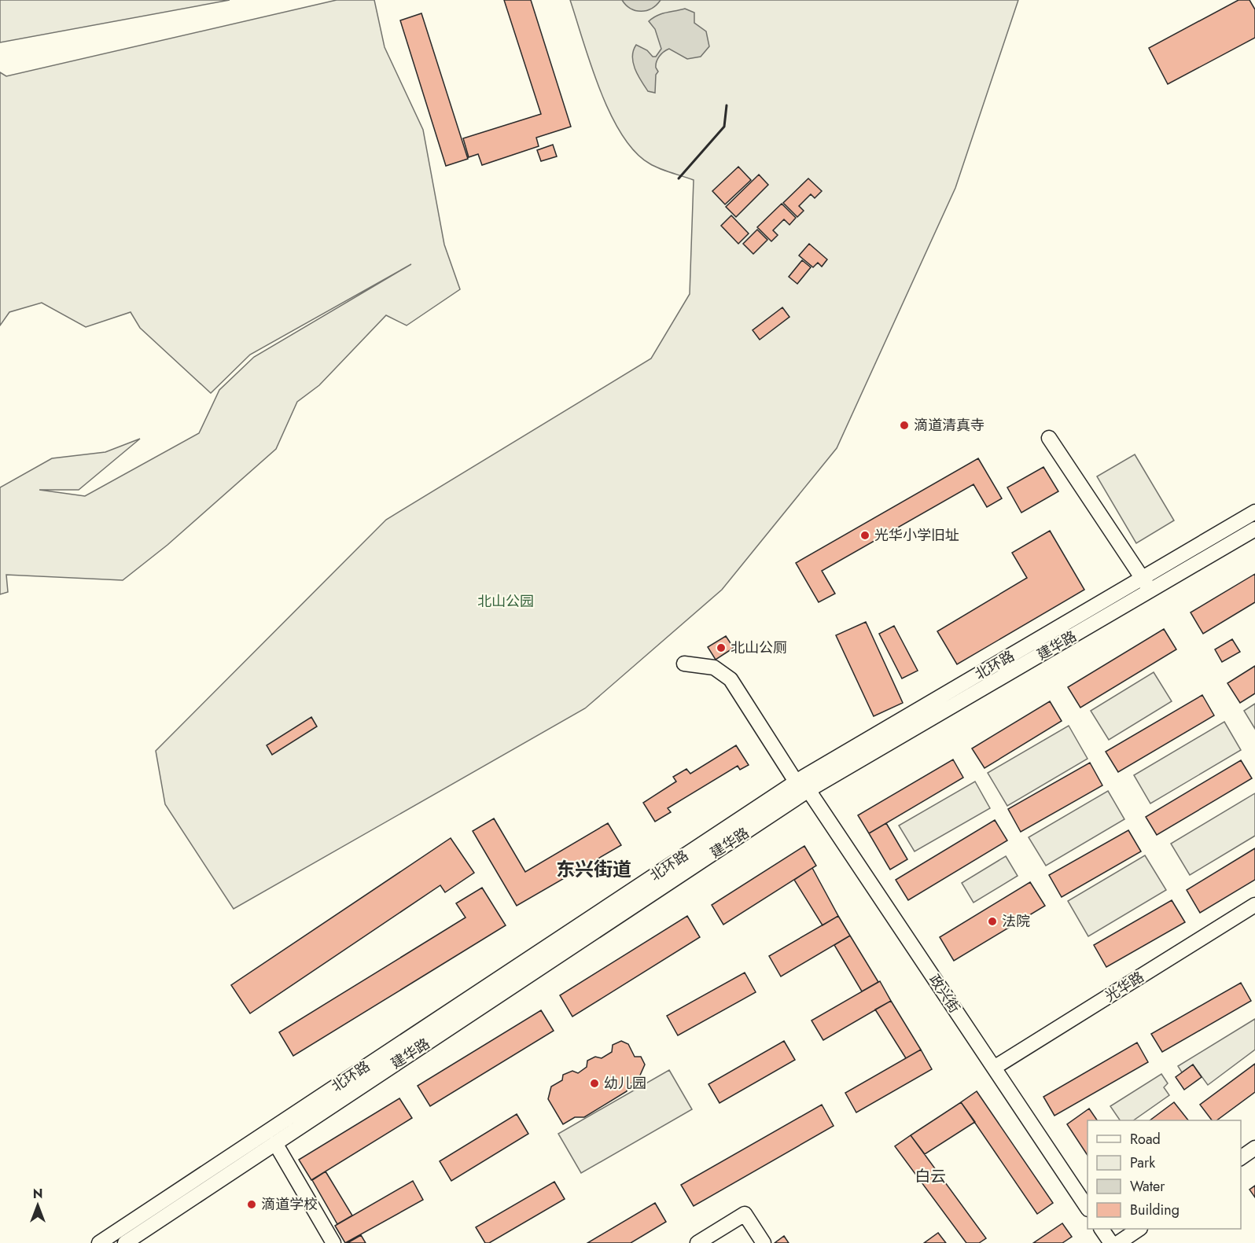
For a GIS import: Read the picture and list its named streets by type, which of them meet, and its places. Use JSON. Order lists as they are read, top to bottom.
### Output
{
  "streets": {
    "street": [
      "建华路",
      "北环路",
      "光华路",
      "政兴街"
    ]
  },
  "crossings": [
    ["建华路", "北环路"],
    ["建华路", "政兴街"],
    ["北环路", "政兴街"],
    ["光华路", "政兴街"]
  ],
  "districts": ["东兴街道", "白云"],
  "parks": ["北山公园"],
  "places": [
    "滴道清真寺",
    "光华小学旧址",
    "北山公厕",
    "法院",
    "幼儿园",
    "滴道学校"
  ],
  "legend": [
    "Road",
    "Park",
    "Water",
    "Building"
  ],
  "north": "top"
}
